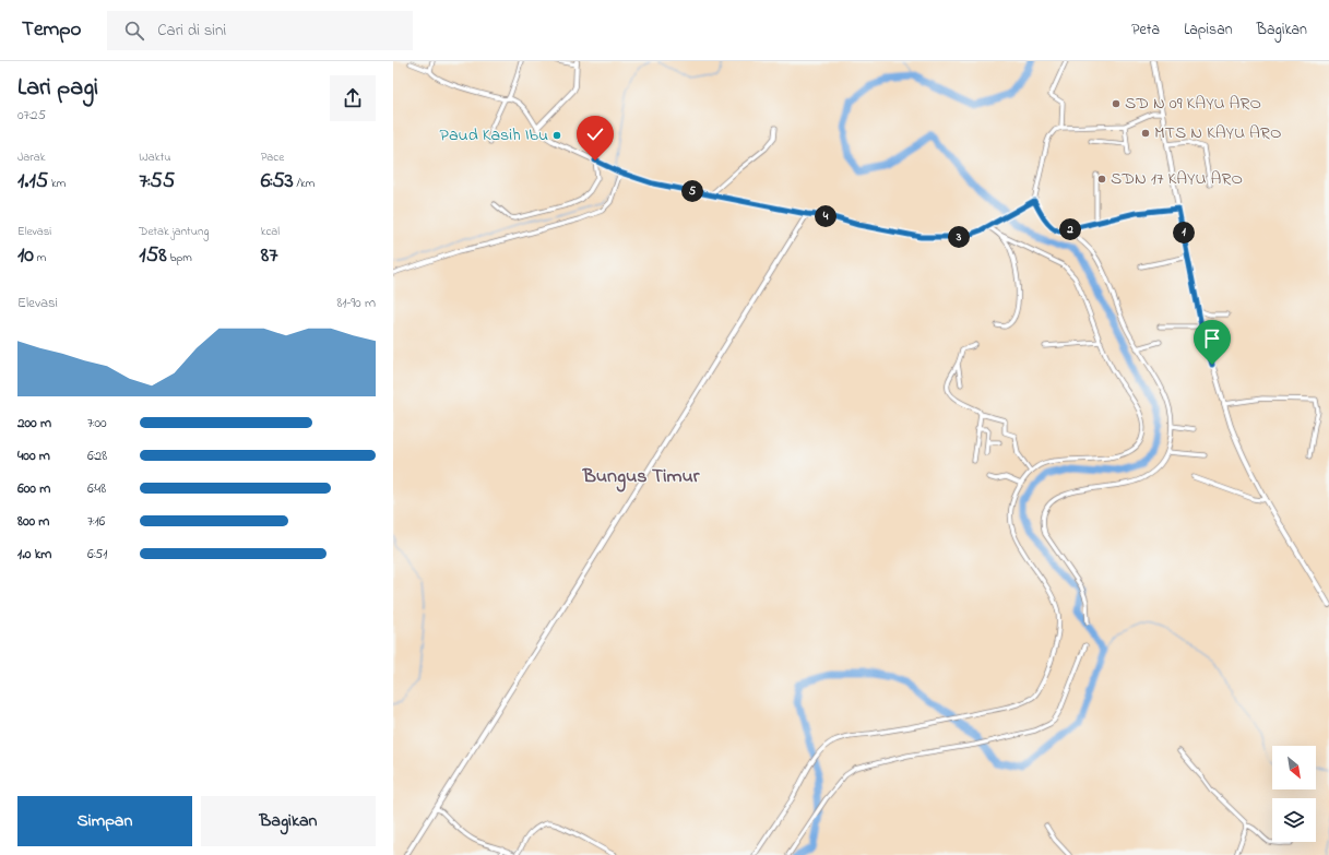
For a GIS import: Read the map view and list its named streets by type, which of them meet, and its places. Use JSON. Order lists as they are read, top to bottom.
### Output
{
  "districts": ["Bungus Timur"],
  "places": [
    "SD N 09 KAYU ARO",
    "MTS N KAYU ARO",
    "Paud Kasih Ibu",
    "SDN 17 KAYU ARO"
  ],
  "north": "bottom right",
  "page": {
    "header": "Tempo",
    "search": "Cari di sini",
    "nav": ["Peta", "Lapisan", "Bagikan"],
    "heading": ["Lari pagi", "07:25"],
    "stats": [
      ["Jarak", "1.15 km"],
      ["Waktu", "7:55"],
      ["Pace", "6:53 /km"],
      ["Elevasi", "10 m"],
      ["Detak jantung", "158 bpm"],
      ["kcal", "87"]
    ],
    "pins": [
      "5",
      "4",
      "2",
      "1",
      "3"
    ],
    "chart": ["Elevasi", "81–90 m"],
    "list": [
      {
        "name": "200 m",
        "note": "7:00"
      },
      {
        "name": "400 m",
        "note": "6:28"
      },
      {
        "name": "600 m",
        "note": "6:48"
      },
      {
        "name": "800 m",
        "note": "7:16"
      },
      {
        "name": "1.0 km",
        "note": "6:51"
      }
    ],
    "buttons": ["Simpan", "Bagikan"]
  }
}
